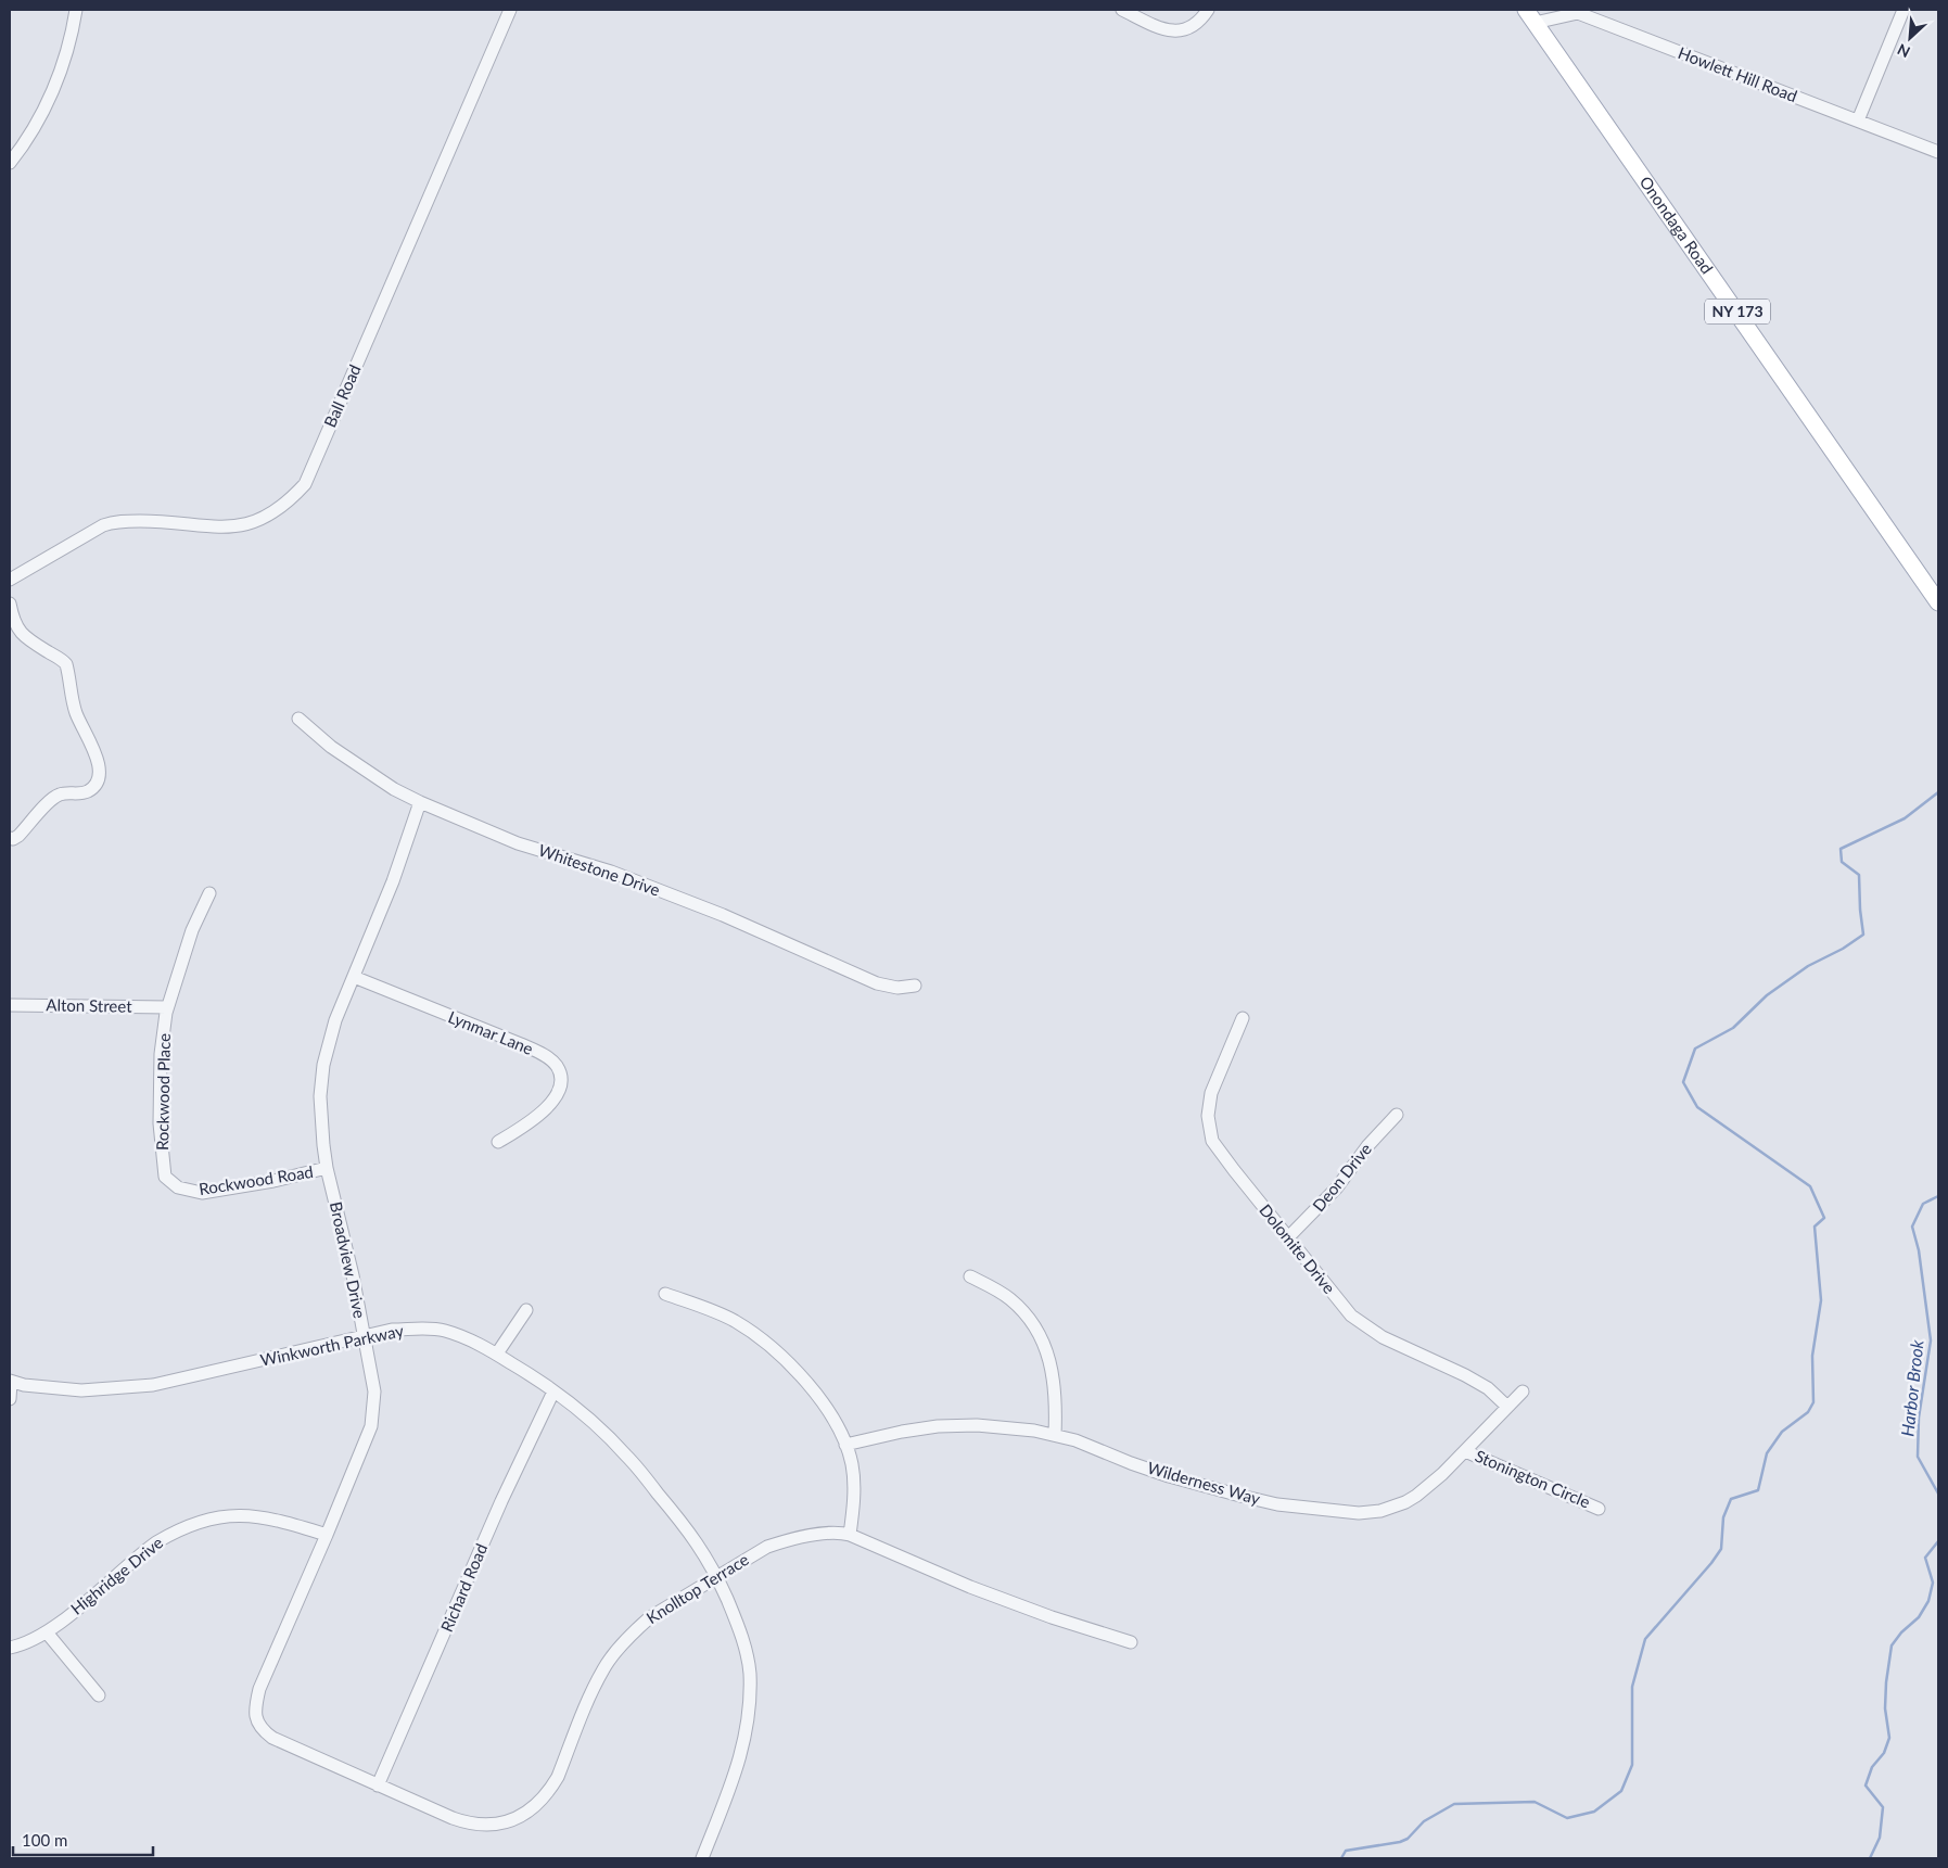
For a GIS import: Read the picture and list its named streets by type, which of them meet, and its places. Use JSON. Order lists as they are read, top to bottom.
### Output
{
  "streets": {
    "main road": ["Onondaga Road", "NY 173"],
    "street": [
      "Howlett Hill Road",
      "Ball Road",
      "Whitestone Drive",
      "Alton Street",
      "Lynmar Lane",
      "Rockwood Place",
      "Deon Drive",
      "Rockwood Road",
      "Dolomite Drive",
      "Broadview Drive",
      "Winkworth Parkway",
      "Stonington Circle",
      "Wilderness Way",
      "Highridge Drive",
      "Richard Road",
      "Knolltop Terrace"
    ]
  },
  "crossings": [
    ["Howlett Hill Road", "Onondaga Road"],
    ["Whitestone Drive", "Broadview Drive"],
    ["Alton Street", "Rockwood Place"],
    ["Lynmar Lane", "Broadview Drive"],
    ["Rockwood Place", "Rockwood Road"],
    ["Deon Drive", "Dolomite Drive"],
    ["Rockwood Road", "Broadview Drive"],
    ["Dolomite Drive", "Wilderness Way"],
    ["Broadview Drive", "Winkworth Parkway"],
    ["Broadview Drive", "Highridge Drive"],
    ["Broadview Drive", "Knolltop Terrace"],
    ["Winkworth Parkway", "Richard Road"],
    ["Winkworth Parkway", "Knolltop Terrace"],
    ["Stonington Circle", "Wilderness Way"],
    ["Richard Road", "Knolltop Terrace"]
  ],
  "water": ["Harbor Brook"],
  "scale_bar": "100 m",
  "north": "bottom left"
}
